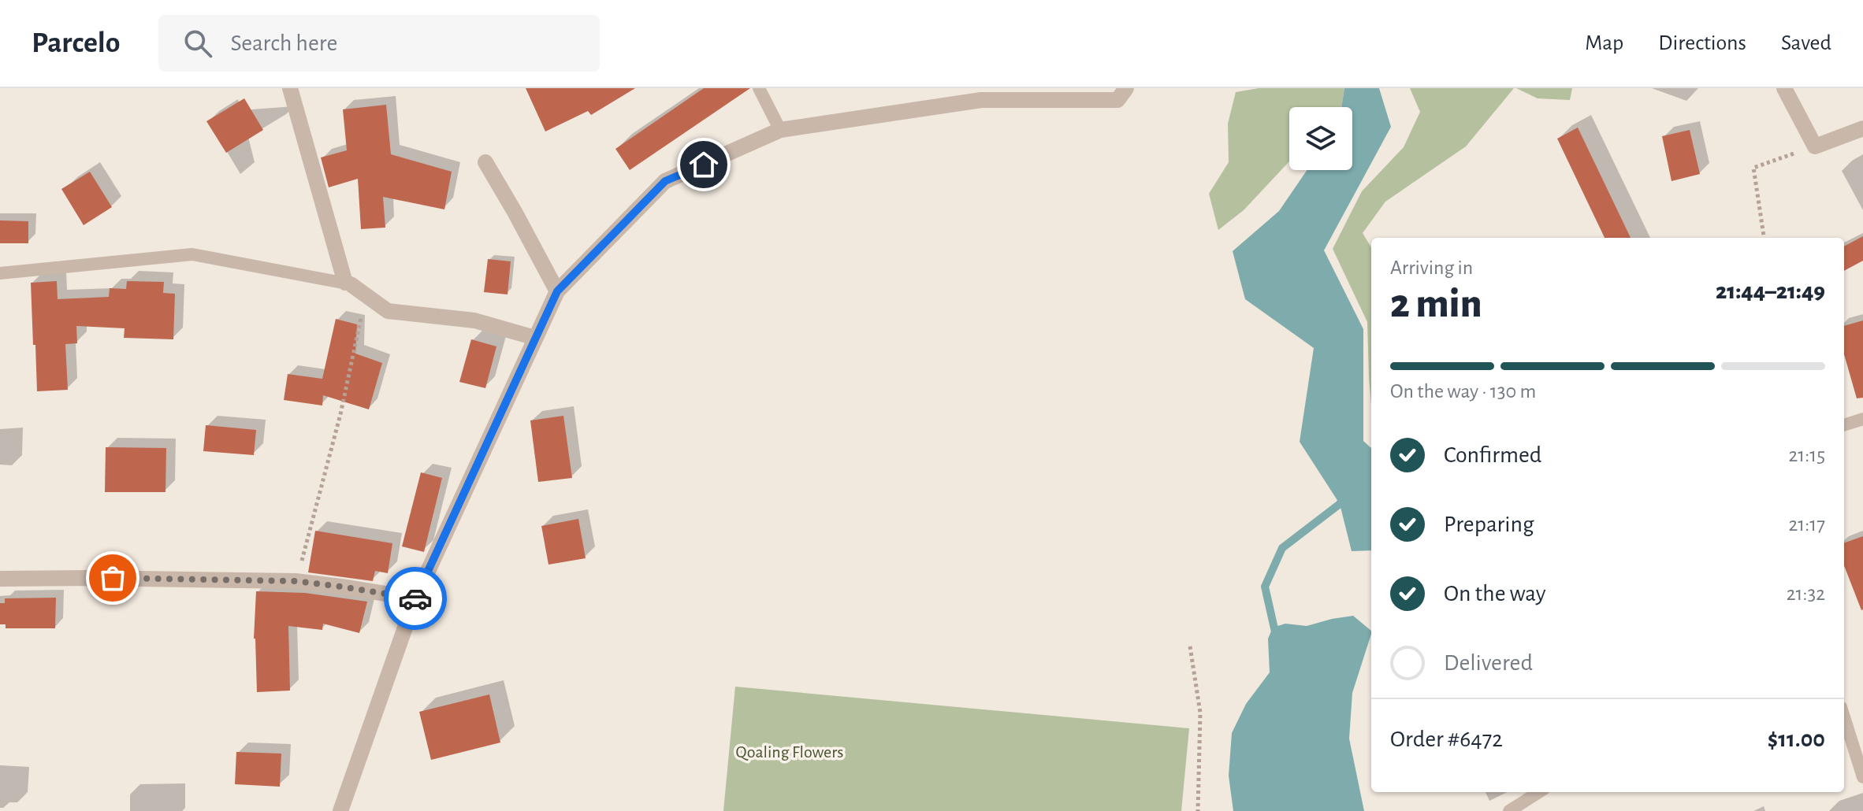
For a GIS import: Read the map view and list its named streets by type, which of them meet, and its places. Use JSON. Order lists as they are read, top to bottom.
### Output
{
  "parks": ["Qoaling Flowers"],
  "page": {
    "header": "Parcelo",
    "search": "Search here",
    "nav": ["Map", "Directions", "Saved"],
    "heading": ["2 min", "Arriving in", "21:44–21:49"],
    "panel": ["Order #6472", "$11.00"],
    "bar": "On the way · 130 m",
    "list": [
      ["Confirmed", "21:15"],
      ["Preparing", "21:17"],
      ["On the way", "21:32"],
      "Delivered"
    ]
  }
}
